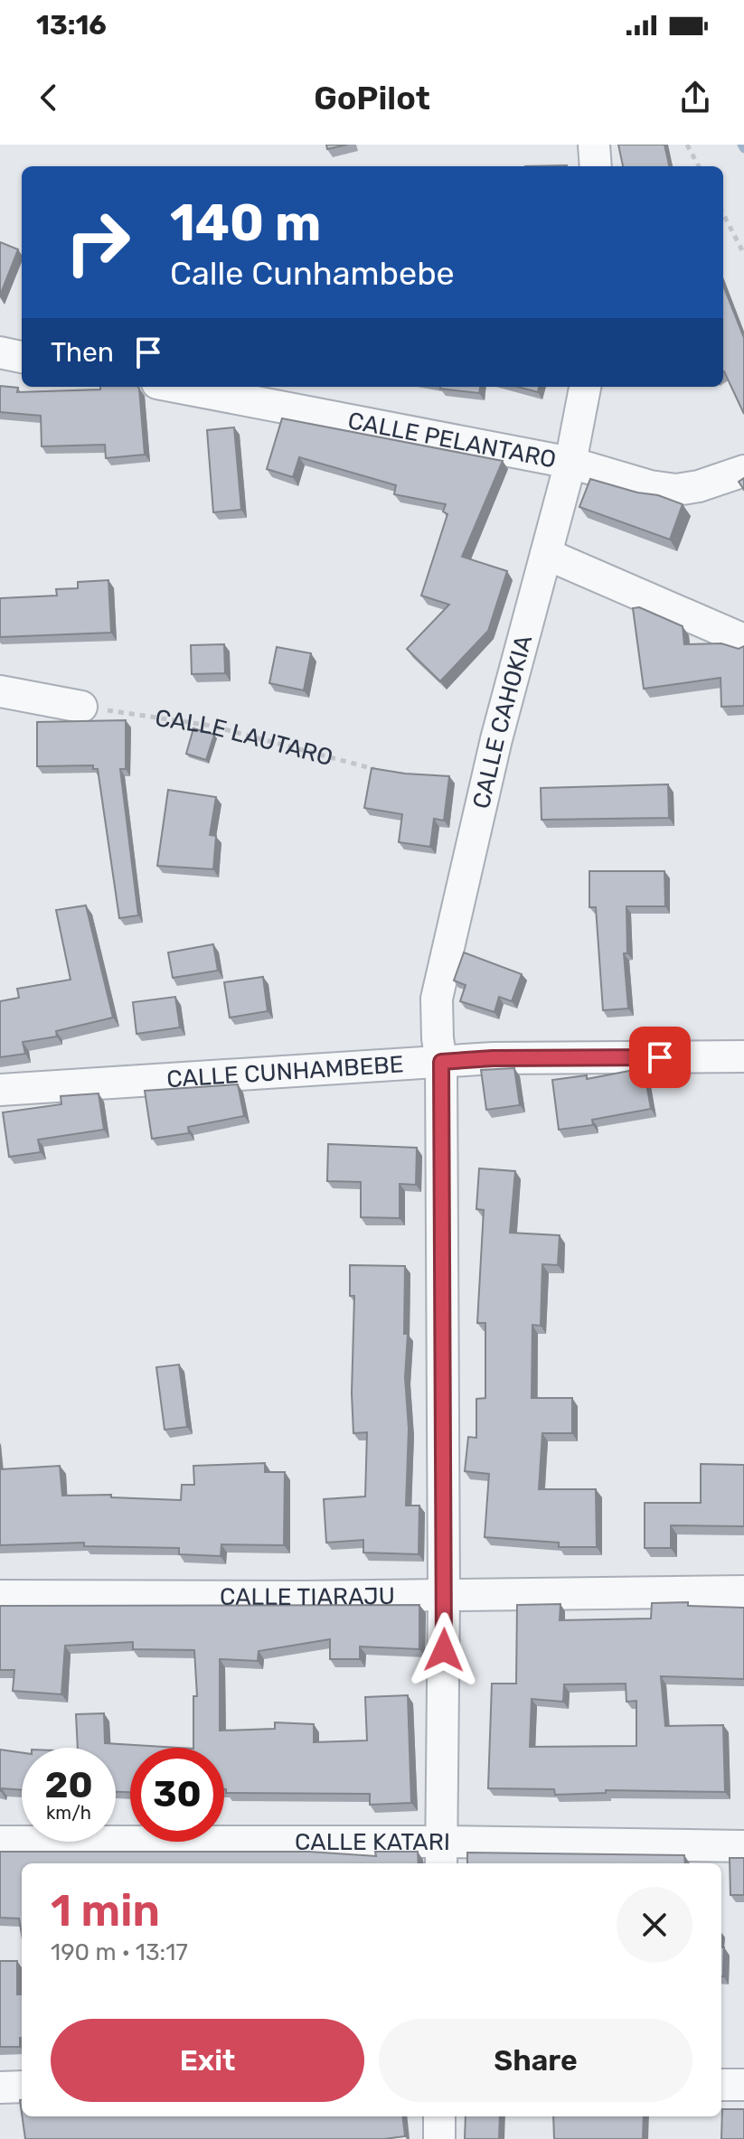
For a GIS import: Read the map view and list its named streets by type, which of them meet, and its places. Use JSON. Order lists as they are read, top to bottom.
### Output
{
  "streets": {
    "street": [
      "CALLE PELANTARO",
      "CALLE CAHOKIA",
      "CALLE CUNHAMBEBE",
      "CALLE TIARAJU",
      "CALLE KATARI"
    ],
    "path": ["CALLE LAUTARO"]
  },
  "crossings": [
    ["CALLE PELANTARO", "CALLE CAHOKIA"],
    ["CALLE CAHOKIA", "CALLE CUNHAMBEBE"],
    ["CALLE CAHOKIA", "CALLE TIARAJU"],
    ["CALLE CAHOKIA", "CALLE KATARI"]
  ],
  "page": {
    "status": "13:16",
    "header": "GoPilot",
    "turn": ["140 m", "Calle Cunhambebe"],
    "then": "Then",
    "speed": "20 km/h",
    "limit": "30",
    "heading": ["1 min", "190 m · 13:17"],
    "buttons": ["Exit", "Share"]
  }
}
